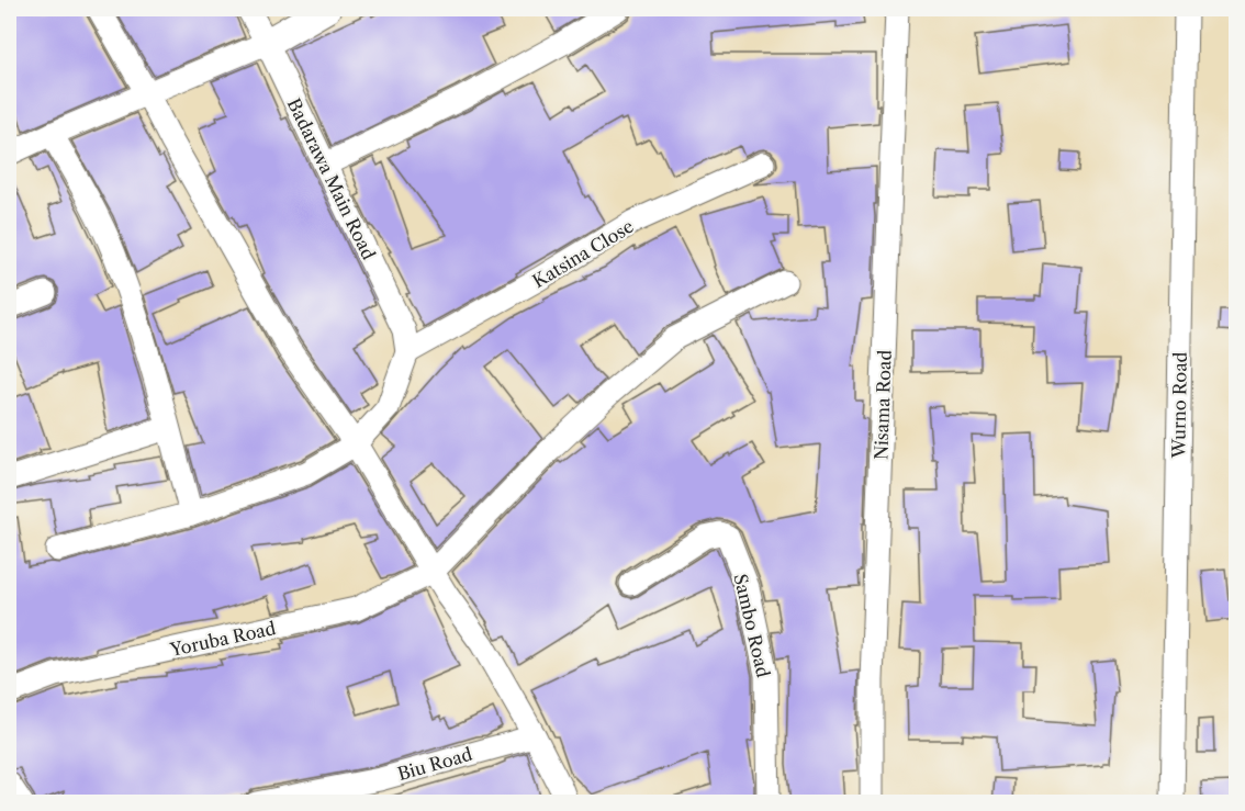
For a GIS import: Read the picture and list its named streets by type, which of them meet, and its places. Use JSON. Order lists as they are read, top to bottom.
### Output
{
  "streets": {
    "street": [
      "Badarawa Main Road",
      "Katsina Close",
      "Nisama Road",
      "Wurno Road",
      "Sambo Road",
      "Yoruba Road",
      "Biu Road"
    ]
  },
  "crossings": [
    ["Badarawa Main Road", "Katsina Close"]
  ]
}
